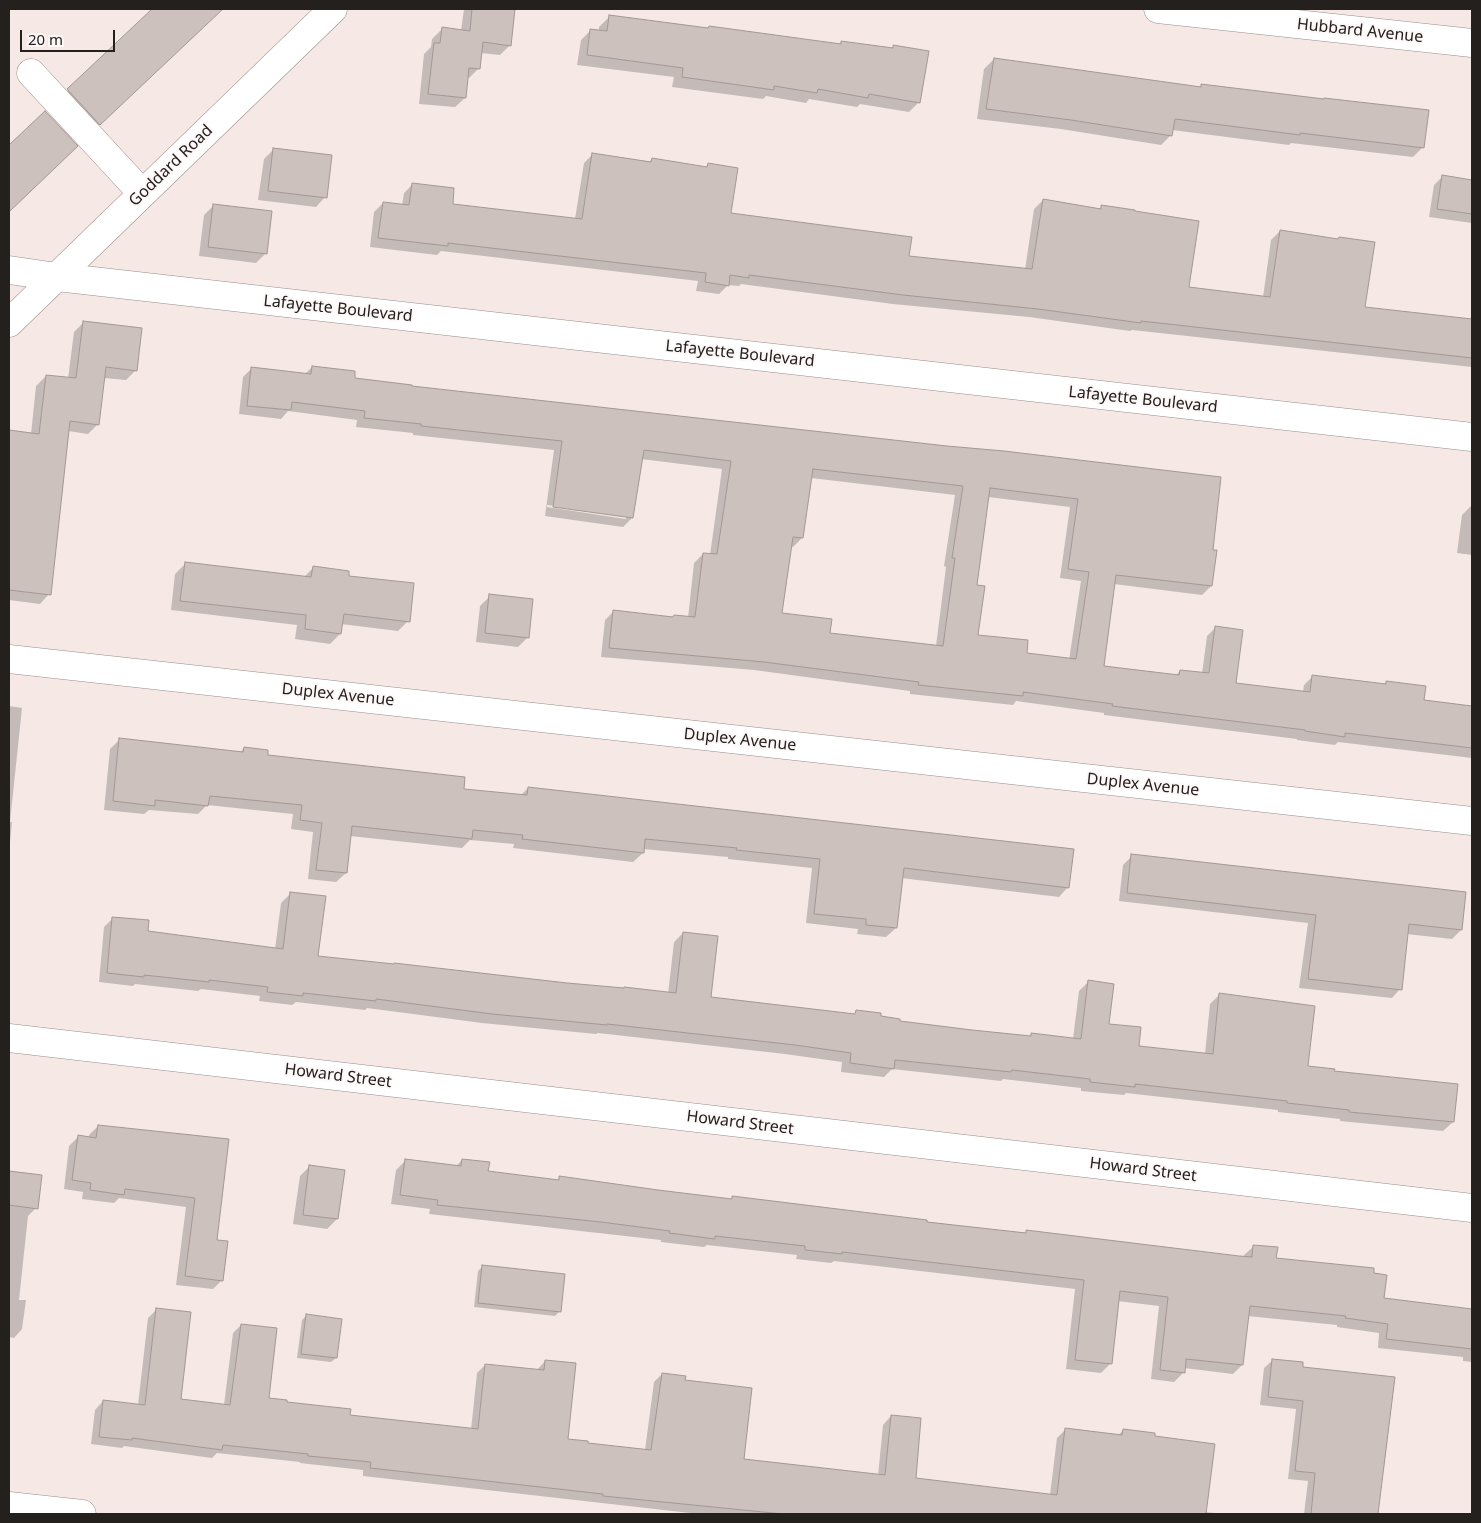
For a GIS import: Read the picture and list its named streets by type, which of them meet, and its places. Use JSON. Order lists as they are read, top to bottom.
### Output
{
  "streets": {
    "street": [
      "Hubbard Avenue",
      "Goddard Road",
      "Lafayette Boulevard",
      "Duplex Avenue",
      "Howard Street"
    ]
  },
  "crossings": [
    ["Goddard Road", "Lafayette Boulevard"]
  ],
  "scale_bar": "20 m"
}
